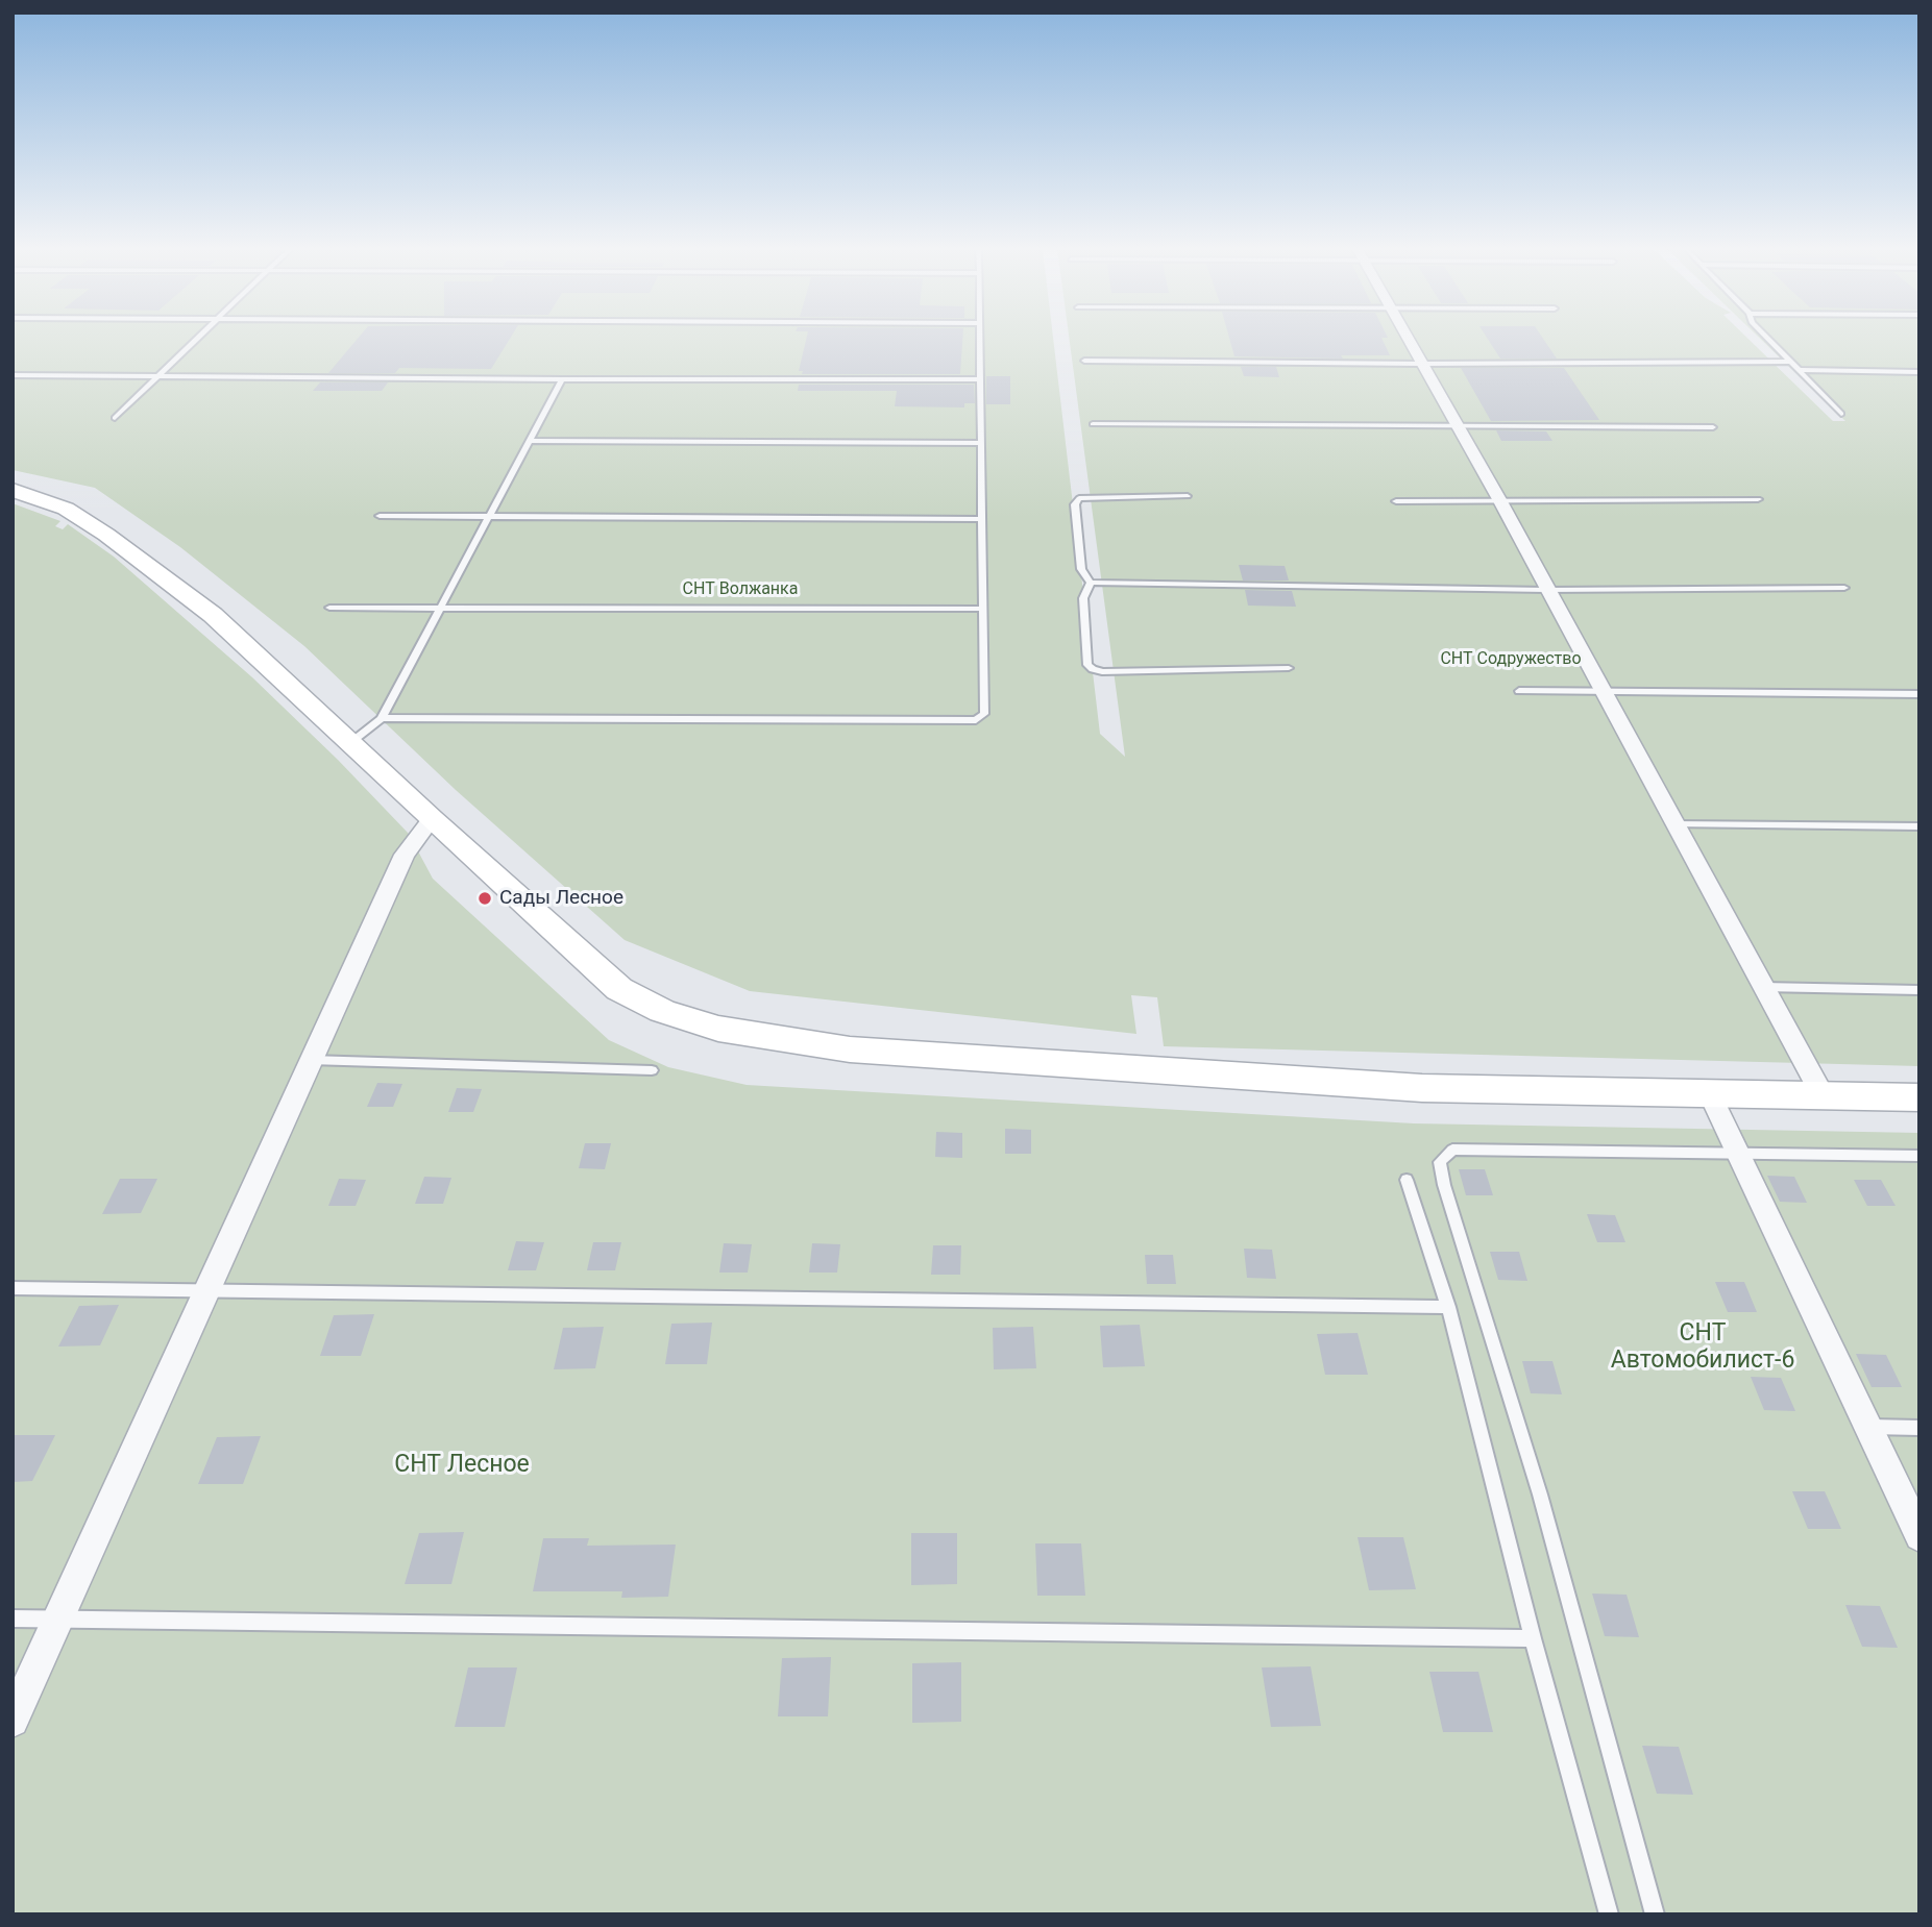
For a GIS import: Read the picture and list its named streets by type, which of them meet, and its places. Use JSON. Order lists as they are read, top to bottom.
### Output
{
  "parks": [
    "СНТ Волжанка",
    "СНТ Содружество",
    "СНТ Автомобилист-6",
    "СНТ Лесное"
  ],
  "places": ["Сады Лесное"]
}
